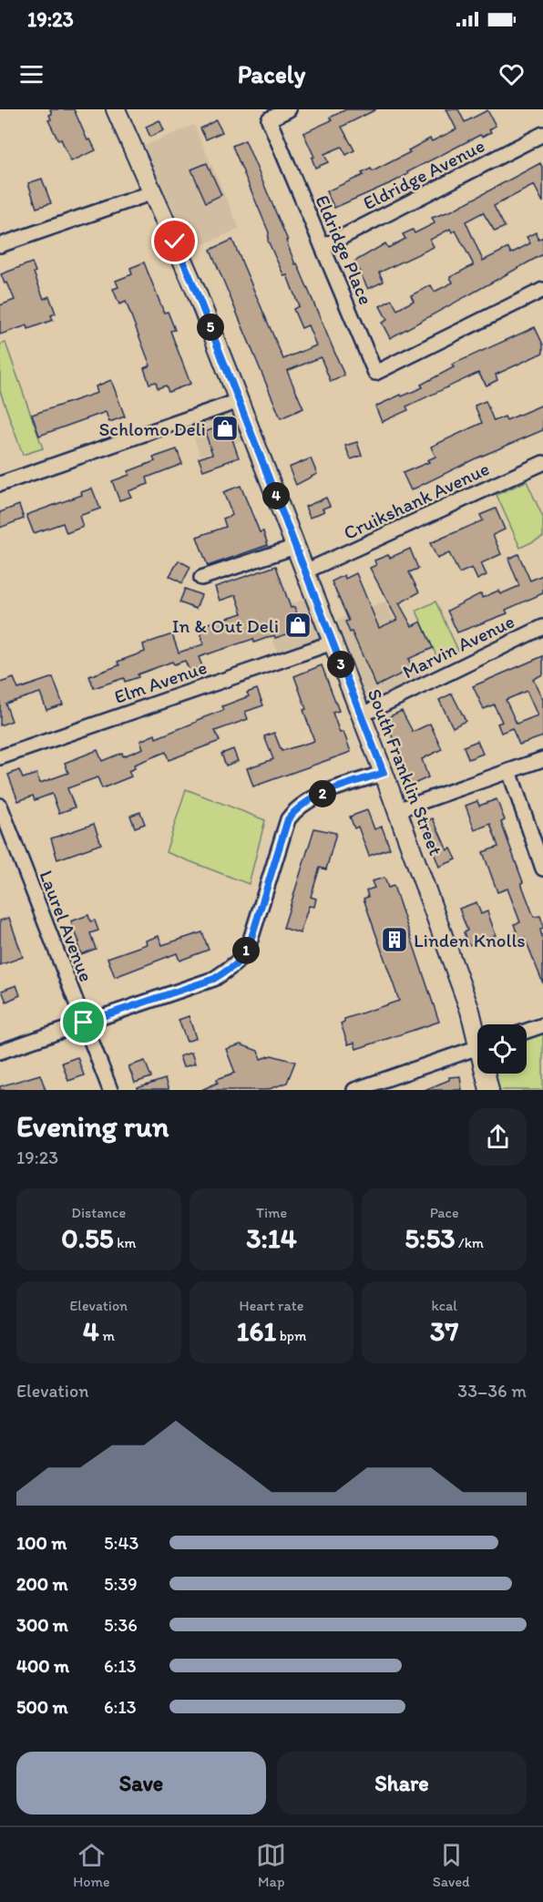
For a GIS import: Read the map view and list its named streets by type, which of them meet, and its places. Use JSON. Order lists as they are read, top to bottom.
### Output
{
  "streets": {
    "main road": ["South Franklin Street"],
    "street": [
      "Eldridge Avenue",
      "Eldridge Place",
      "Cruikshank Avenue",
      "Marvin Avenue",
      "Elm Avenue",
      "Laurel Avenue"
    ]
  },
  "crossings": [
    ["Eldridge Avenue", "Eldridge Place"],
    ["Cruikshank Avenue", "South Franklin Street"],
    ["Marvin Avenue", "South Franklin Street"],
    ["Elm Avenue", "South Franklin Street"]
  ],
  "places": {
    "shop": ["Schlomo Deli", "In & Out Deli"],
    "building": ["Linden Knolls"]
  },
  "page": {
    "status": "19:23",
    "header": "Pacely",
    "pins": [
      "5",
      "4",
      "3",
      "2",
      "1"
    ],
    "heading": ["Evening run", "19:23"],
    "stats": [
      ["Distance", "0.55 km"],
      ["Time", "3:14"],
      ["Pace", "5:53 /km"],
      ["Elevation", "4 m"],
      ["Heart rate", "161 bpm"],
      ["kcal", "37"]
    ],
    "chart": ["Elevation", "33–36 m"],
    "list": [
      {
        "name": "100 m",
        "note": "5:43"
      },
      {
        "name": "200 m",
        "note": "5:39"
      },
      {
        "name": "300 m",
        "note": "5:36"
      },
      {
        "name": "400 m",
        "note": "6:13"
      },
      {
        "name": "500 m",
        "note": "6:13"
      }
    ],
    "buttons": ["Save", "Share"],
    "tabs": ["Home", "Map", "Saved"]
  }
}
